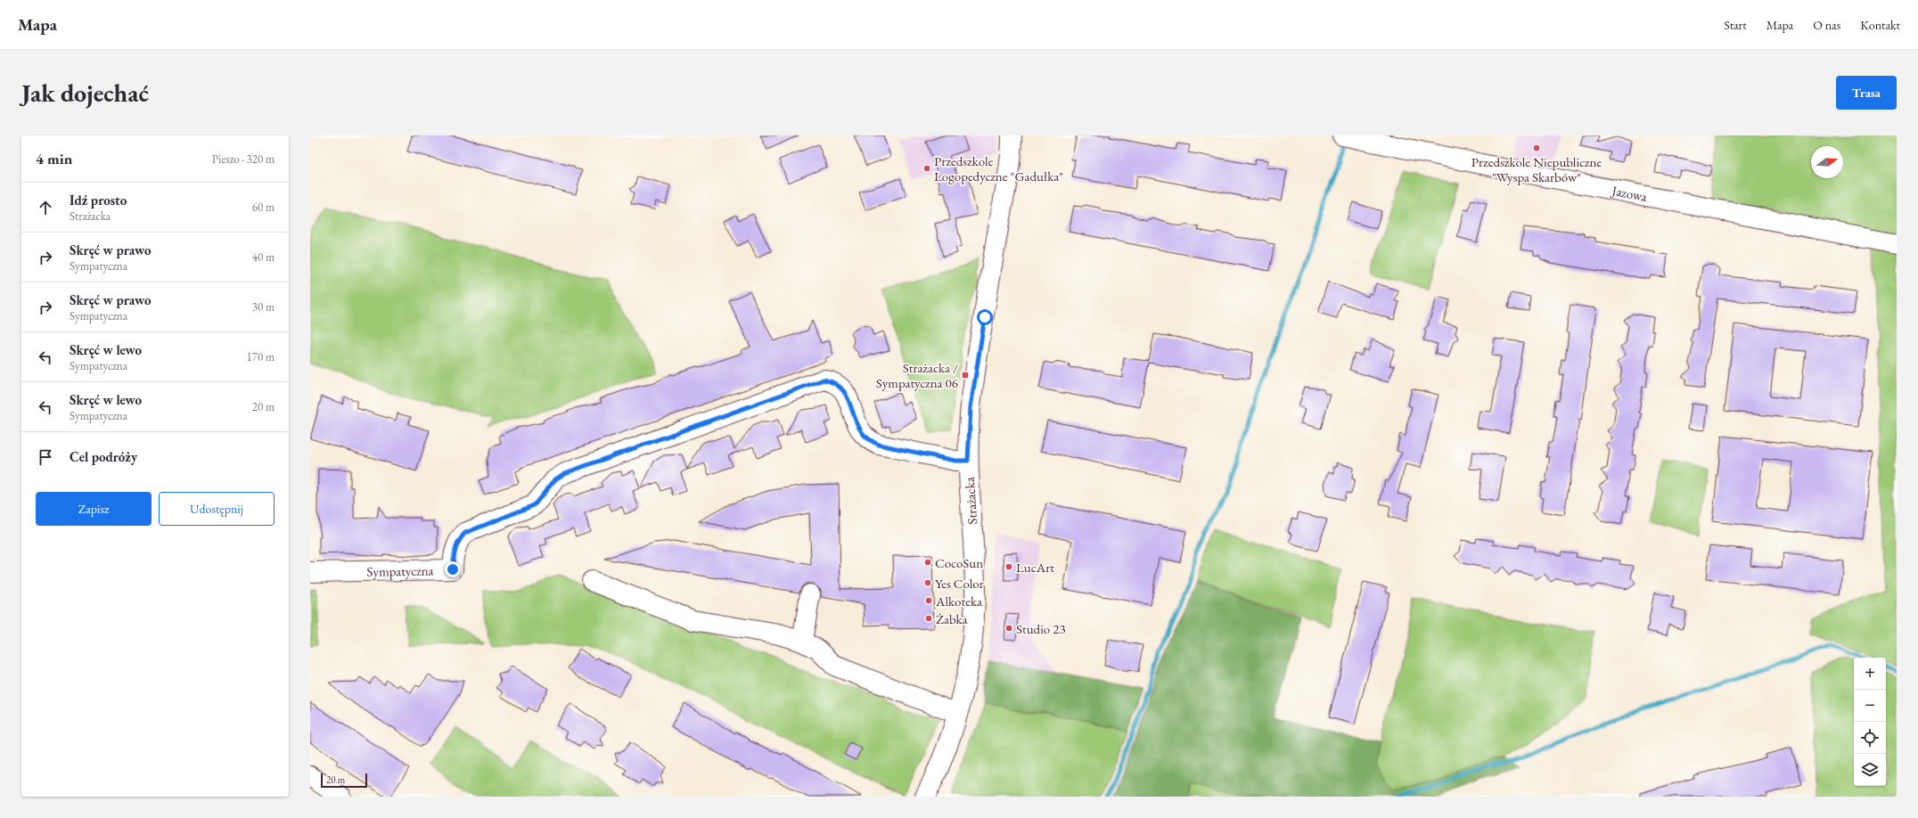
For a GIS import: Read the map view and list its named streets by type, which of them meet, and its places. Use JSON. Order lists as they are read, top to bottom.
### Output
{
  "streets": {
    "street": ["Jazowa", "Strażacka", "Sympatyczna"]
  },
  "crossings": [
    ["Strażacka", "Sympatyczna"]
  ],
  "places": {
    "other": [
      "Przedszkole Niepubliczne \"Wyspa Skarbów\"",
      "Przedszkole Logopedyczne \"Gadułka\"",
      "CocoSun",
      "LucArt",
      "Yes Color",
      "Alkoteka",
      "Żabka",
      "Studio 23"
    ],
    "transit": ["Strażacka / Sympatyczna 06"]
  },
  "scale_bar": "20 m",
  "north": "right",
  "page": {
    "header": "Mapa",
    "nav": [
      "Start",
      "Mapa",
      "O nas",
      "Kontakt"
    ],
    "buttons": [
      "Trasa",
      ["Zapisz", "Udostępnij"]
    ],
    "title": "Jak dojechać",
    "heading": ["4 min", "Pieszo · 320 m"],
    "list": [
      ["Idź prosto", "Strażacka", "60 m"],
      ["Skręć w prawo", "Sympatyczna", "40 m"],
      ["Skręć w prawo", "Sympatyczna", "30 m"],
      ["Skręć w lewo", "Sympatyczna", "170 m"],
      ["Skręć w lewo", "Sympatyczna", "20 m"],
      "Cel podróży"
    ],
    "map_buttons": ["+", "−"],
    "scale": "20 m"
  }
}
